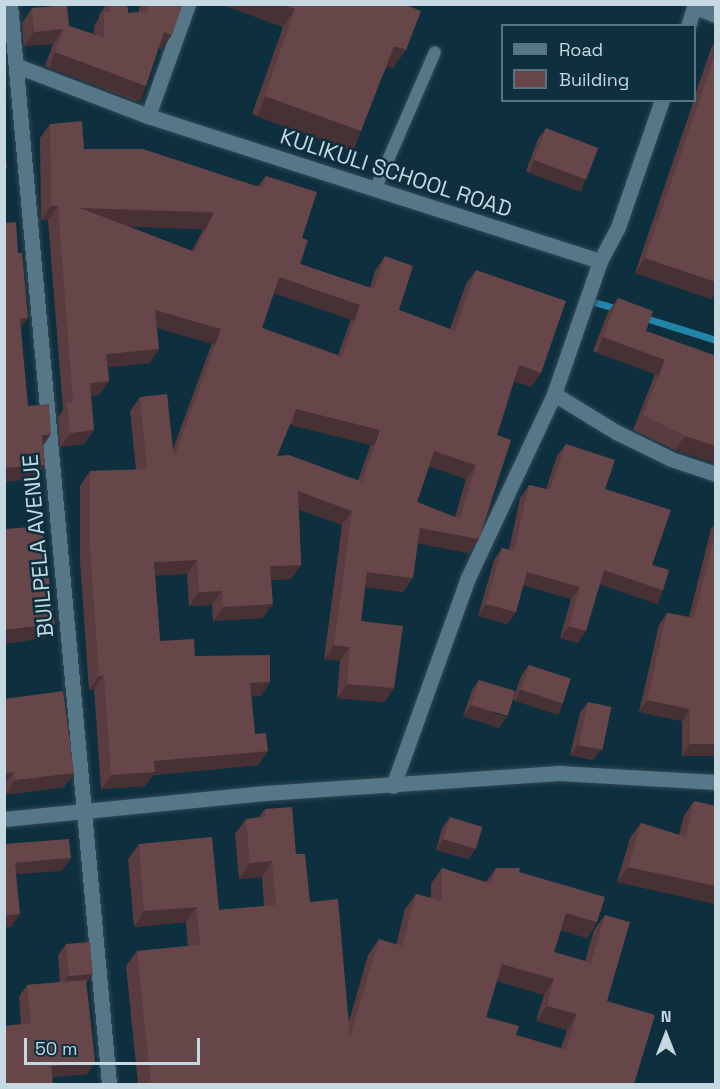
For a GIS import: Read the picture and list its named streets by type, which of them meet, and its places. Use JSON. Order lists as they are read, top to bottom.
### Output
{
  "streets": {
    "street": ["KULIKULI SCHOOL ROAD", "BUILPELA AVENUE"]
  },
  "crossings": [
    ["KULIKULI SCHOOL ROAD", "BUILPELA AVENUE"]
  ],
  "legend": ["Road", "Building"],
  "scale_bar": "50 m",
  "north": "top"
}
